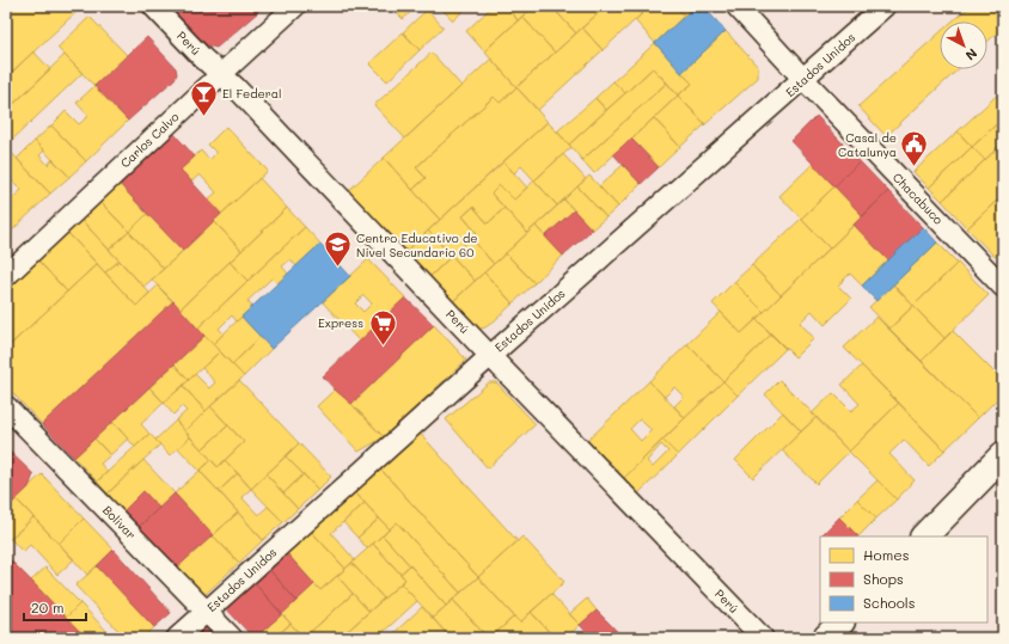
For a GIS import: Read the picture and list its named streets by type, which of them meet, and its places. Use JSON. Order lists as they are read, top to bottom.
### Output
{
  "streets": {
    "street": [
      "Perú",
      "Estados Unidos",
      "Carlos Calvo",
      "Chacabuco",
      "Bolívar"
    ]
  },
  "crossings": [
    ["Perú", "Estados Unidos"],
    ["Perú", "Carlos Calvo"],
    ["Estados Unidos", "Chacabuco"],
    ["Estados Unidos", "Bolívar"]
  ],
  "places": {
    "bar": ["El Federal"],
    "public building": ["Casal de Catalunya"],
    "school or university": ["Centro Educativo de Nivel Secundario 60"],
    "supermarket": ["Express"]
  },
  "legend": ["Homes", "Shops", "Schools"],
  "scale_bar": "20 m",
  "north": "bottom right"
}
